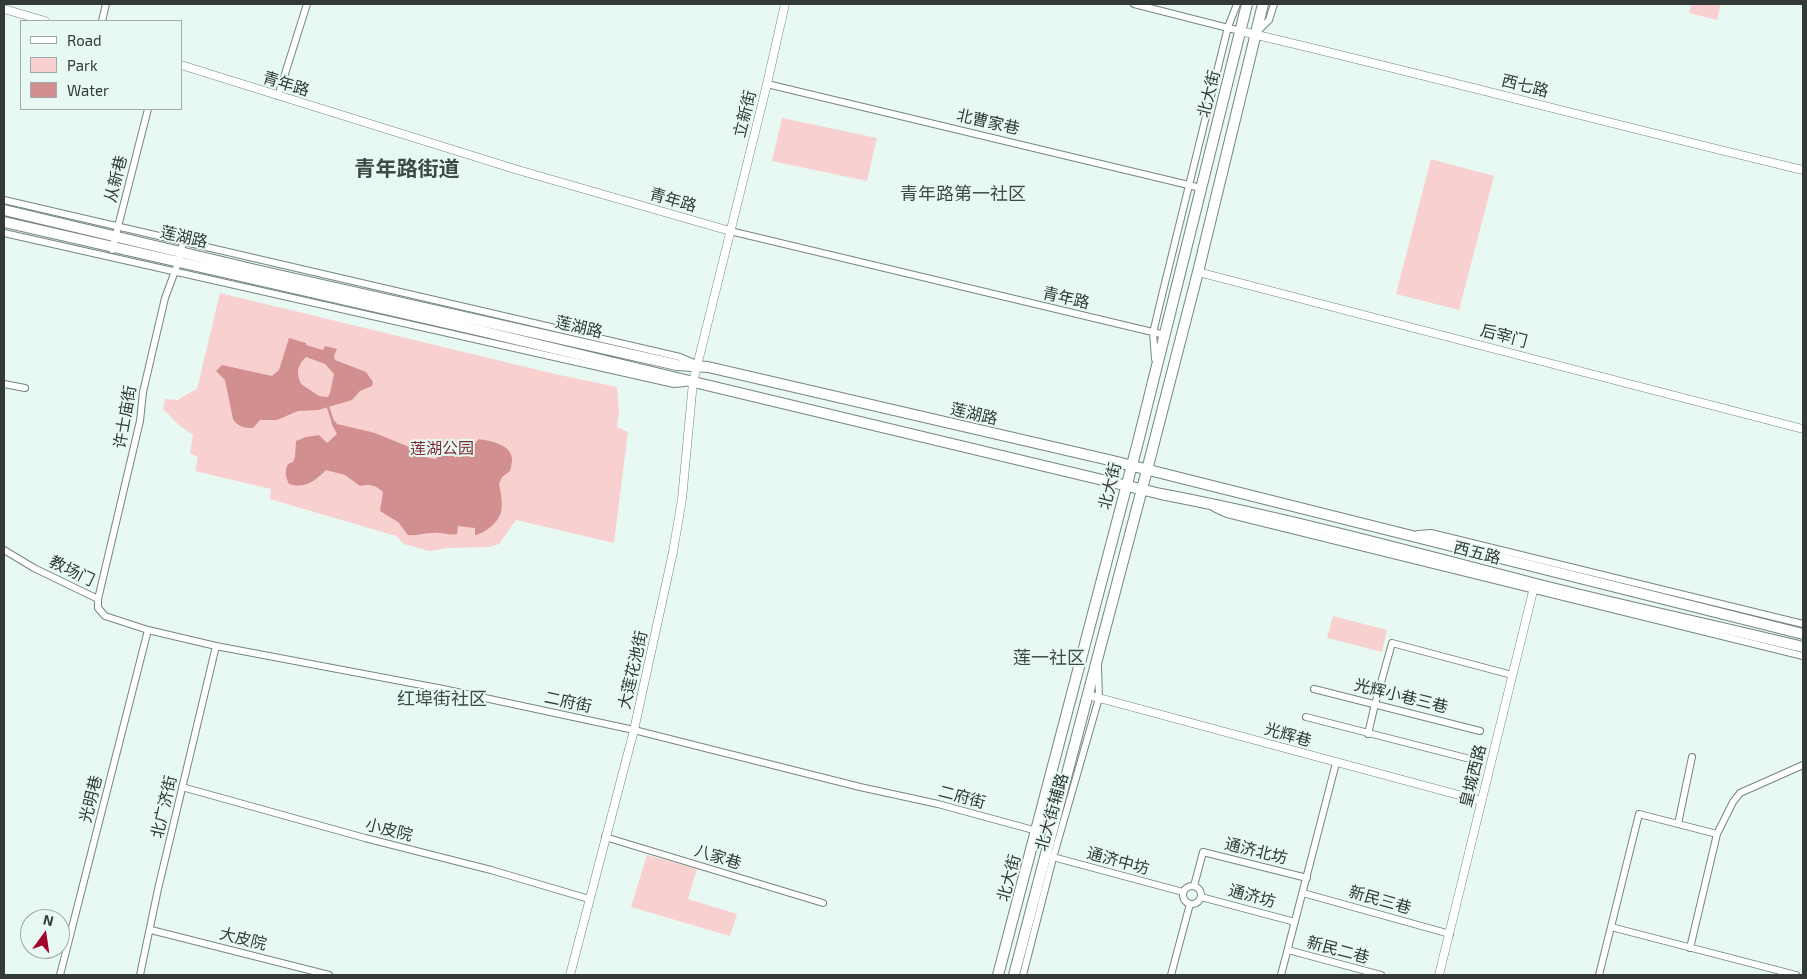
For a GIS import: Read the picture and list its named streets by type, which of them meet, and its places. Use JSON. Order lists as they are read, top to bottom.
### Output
{
  "streets": {
    "main road": ["北大街", "莲湖路", "西五路"],
    "street": [
      "青年路",
      "西七路",
      "立新街",
      "北曹家巷",
      "从新巷",
      "后宰门",
      "许士庙街",
      "教场门",
      "大莲花池街",
      "光辉小巷三巷",
      "二府街",
      "光辉巷",
      "皇城西路",
      "光明巷",
      "北广济街",
      "北大街辅路",
      "小皮院",
      "通济北坊",
      "八家巷",
      "通济中坊",
      "通济坊",
      "新民三巷",
      "大皮院",
      "新民二巷"
    ]
  },
  "crossings": [
    ["青年路", "北大街"],
    ["青年路", "立新街"],
    ["西七路", "北大街"],
    ["北大街", "北曹家巷"],
    ["北大街", "莲湖路"],
    ["北大街", "后宰门"],
    ["北大街", "西五路"],
    ["北大街", "二府街"],
    ["北大街", "光辉巷"],
    ["北大街", "北大街辅路"],
    ["北大街", "通济中坊"],
    ["立新街", "北曹家巷"],
    ["立新街", "莲湖路"],
    ["立新街", "大莲花池街"],
    ["从新巷", "莲湖路"],
    ["莲湖路", "许士庙街"],
    ["莲湖路", "西五路"],
    ["莲湖路", "大莲花池街"],
    ["许士庙街", "教场门"],
    ["西五路", "皇城西路"],
    ["教场门", "二府街"],
    ["教场门", "光明巷"],
    ["大莲花池街", "二府街"],
    ["大莲花池街", "小皮院"],
    ["大莲花池街", "八家巷"],
    ["二府街", "光明巷"],
    ["二府街", "北广济街"],
    ["二府街", "北大街辅路"],
    ["光辉巷", "皇城西路"],
    ["光辉巷", "北大街辅路"],
    ["皇城西路", "新民三巷"],
    ["北广济街", "小皮院"],
    ["北广济街", "大皮院"],
    ["北大街辅路", "通济中坊"],
    ["通济北坊", "通济中坊"],
    ["通济北坊", "通济坊"],
    ["通济中坊", "通济坊"]
  ],
  "districts": [
    "青年路街道",
    "青年路第一社区",
    "莲一社区",
    "红埠街社区"
  ],
  "parks": ["莲湖公园"],
  "legend": ["Road", "Park", "Water"],
  "north": "top"
}
